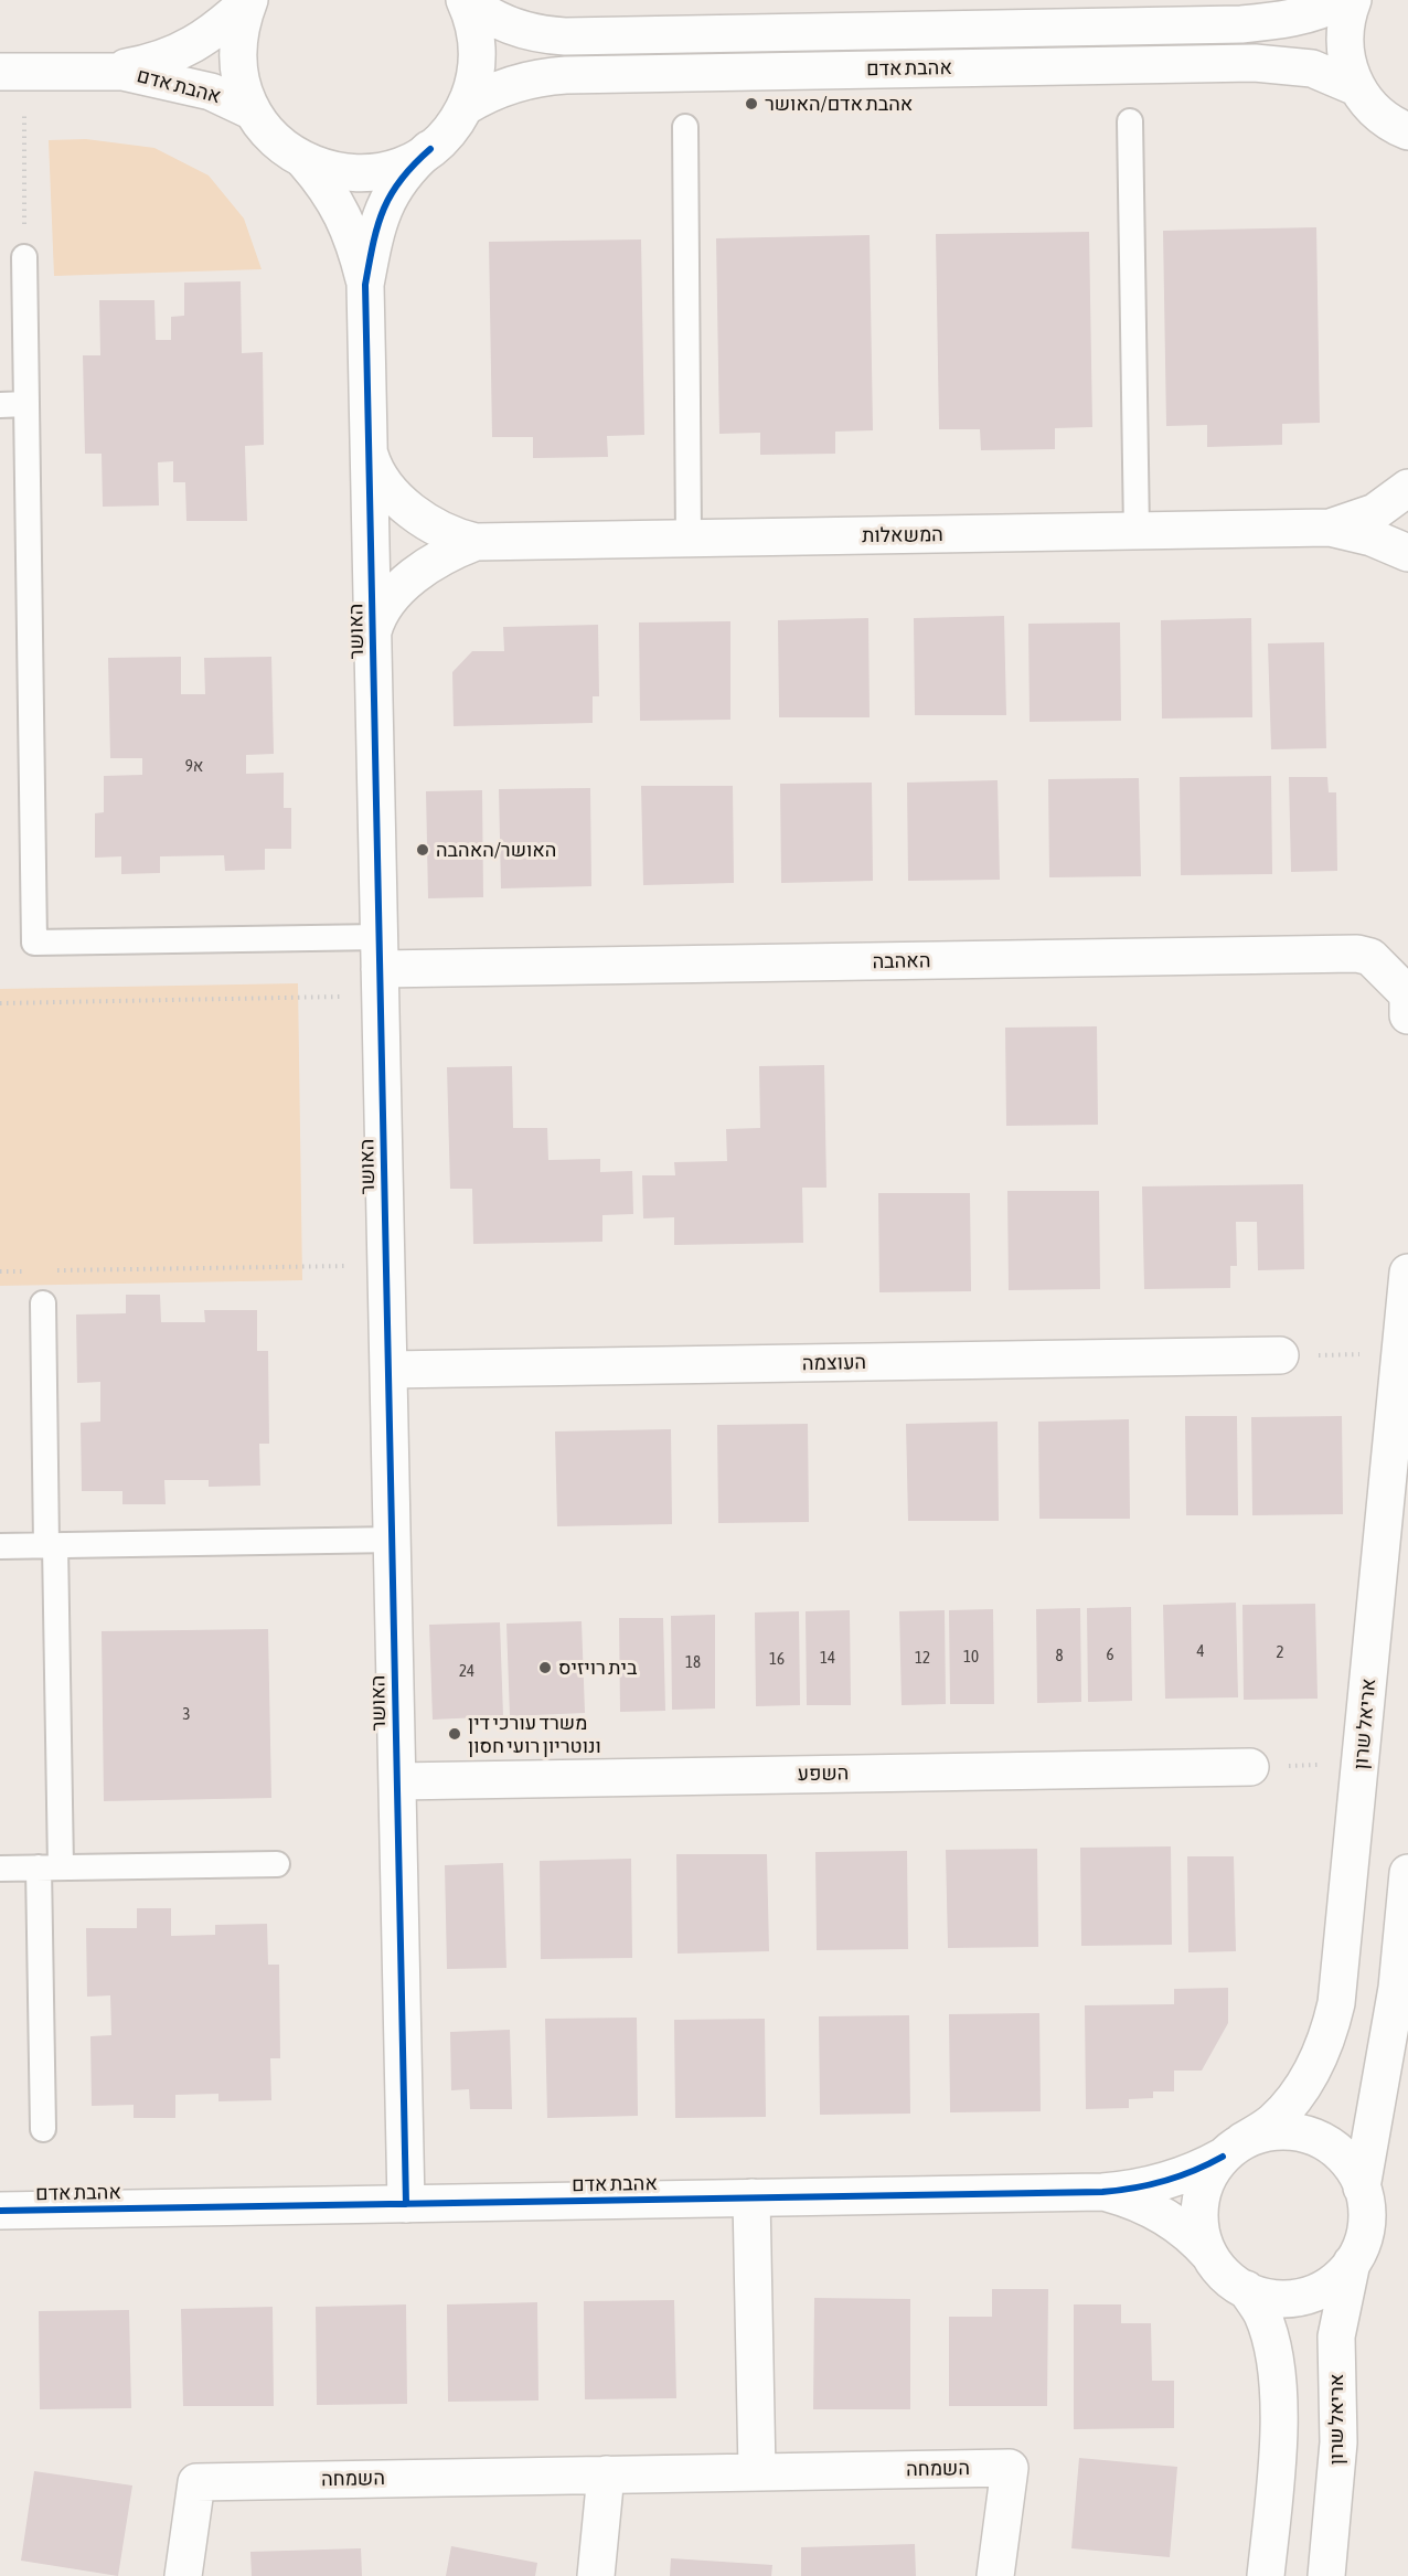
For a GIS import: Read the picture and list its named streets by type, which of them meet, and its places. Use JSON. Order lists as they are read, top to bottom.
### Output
{
  "streets": {
    "street": [
      "אהבת אדם",
      "המשאלות",
      "האושר",
      "האהבה",
      "העוצמה",
      "אריאל שרון",
      "השפע",
      "השמחה"
    ]
  },
  "crossings": [
    ["אהבת אדם", "האושר"],
    ["אהבת אדם", "אריאל שרון"],
    ["המשאלות", "האושר"],
    ["האושר", "האהבה"],
    ["האושר", "העוצמה"],
    ["האושר", "השפע"]
  ],
  "places": [
    "אהבת אדם/האושר",
    "האושר/האהבה",
    "בית רויזיס",
    "משרד עורכי דין ונוטריון רועי חסון"
  ],
  "house_numbers": [
    "9א",
    "4",
    "2",
    "6",
    "8",
    "10",
    "14",
    "12",
    "16",
    "18",
    "24",
    "3"
  ]
}
